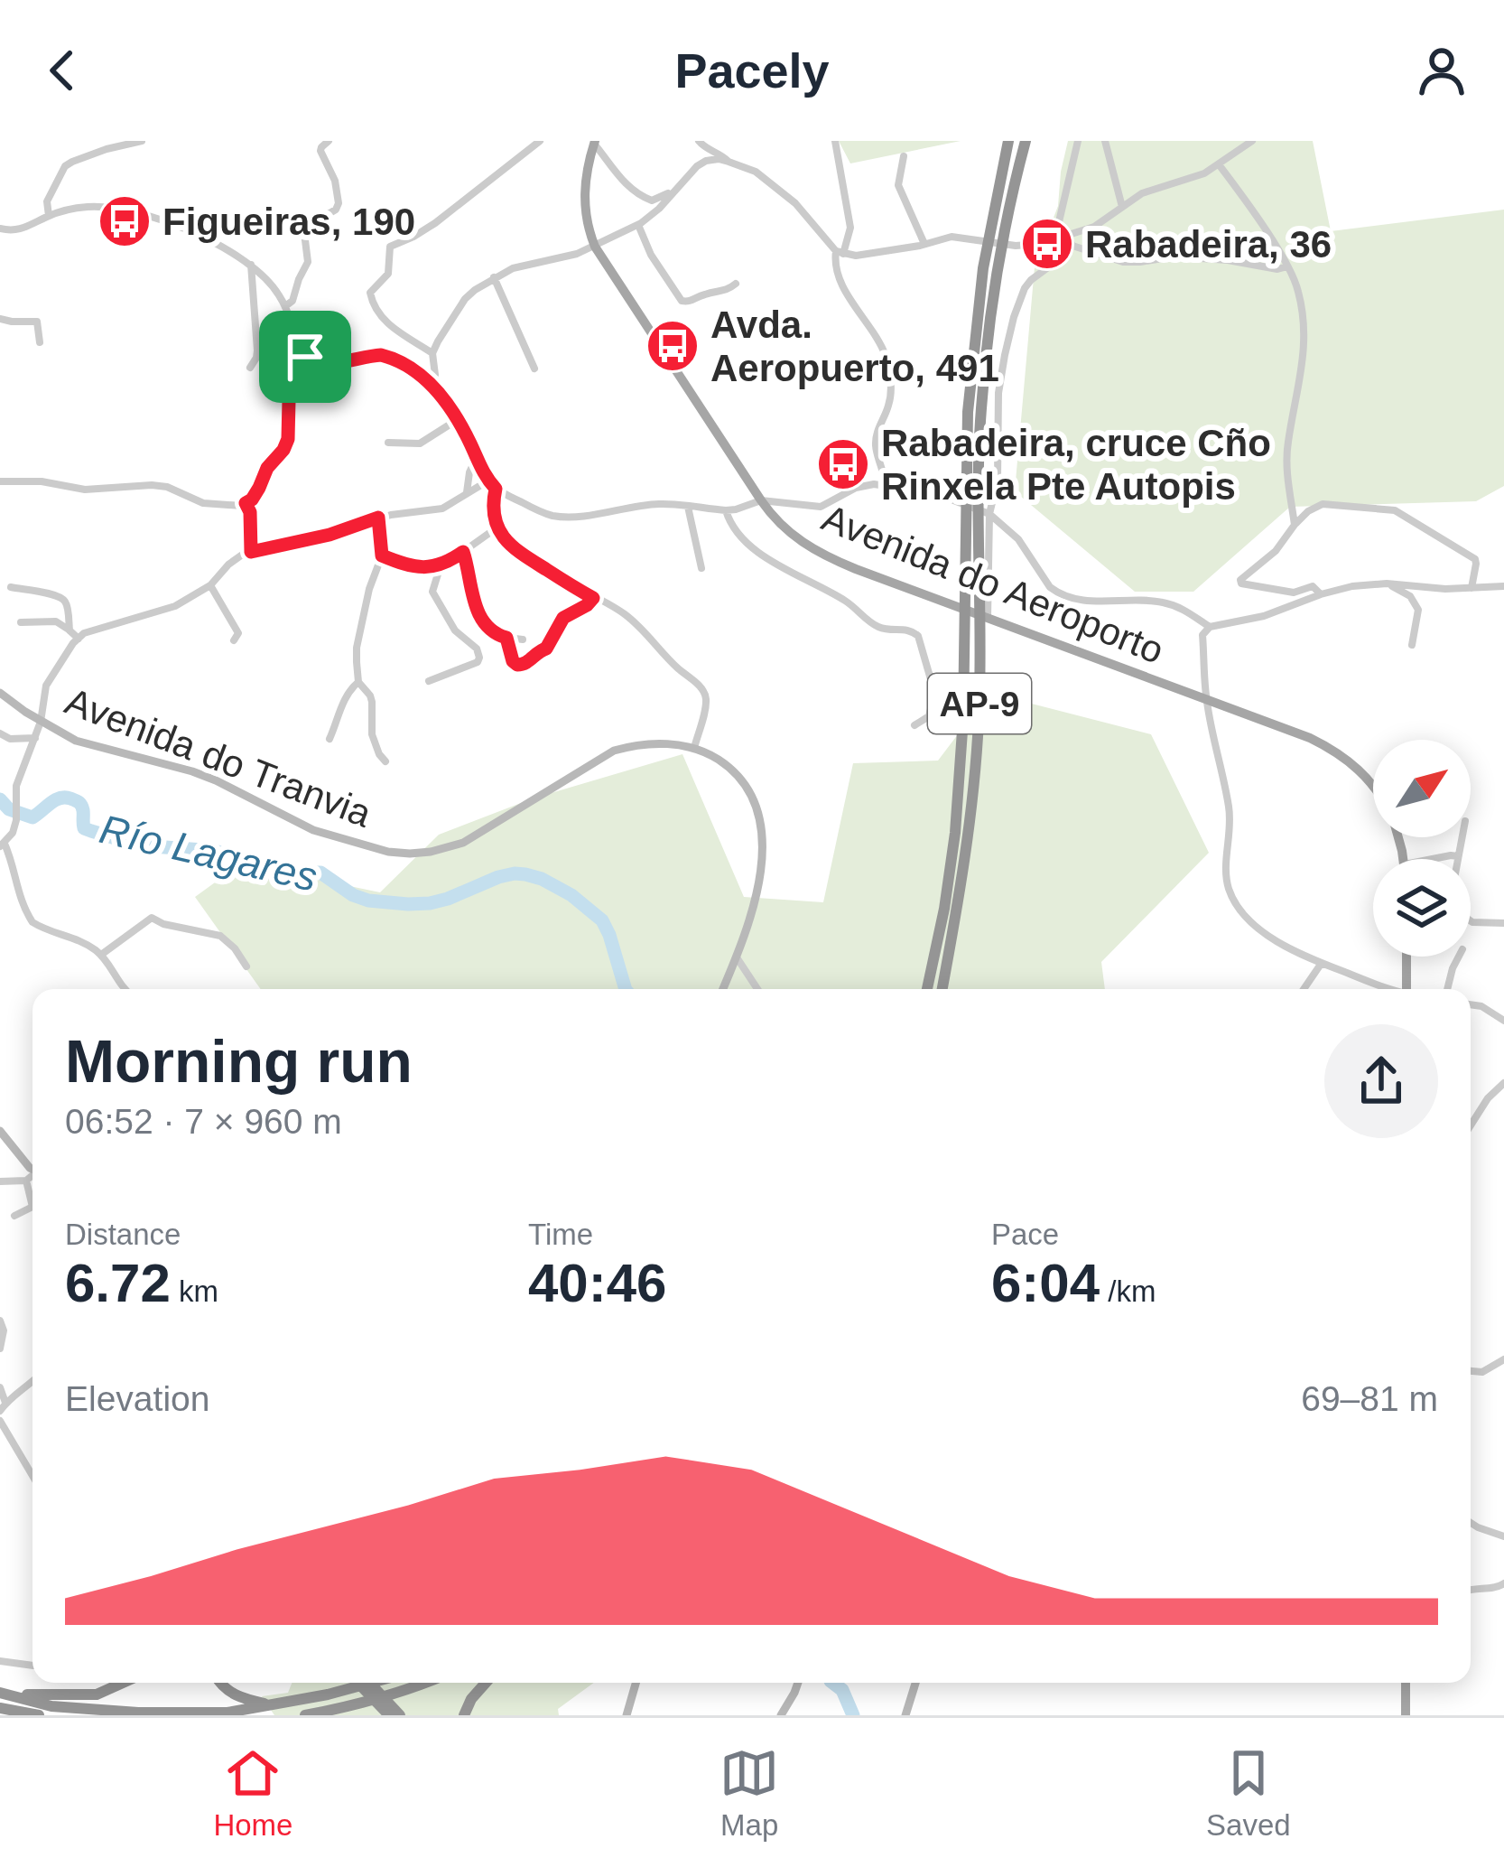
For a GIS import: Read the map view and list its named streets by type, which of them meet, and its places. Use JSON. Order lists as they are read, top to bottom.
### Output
{
  "streets": {
    "highway": ["AP-9"],
    "main road": ["Avenida do Aeroporto", "Avenida do Tranvia"]
  },
  "water": ["Río Lagares"],
  "places": {
    "bus stop": [
      "Figueiras, 190",
      "Rabadeira, 36",
      "Avda. Aeropuerto, 491",
      "Rabadeira, cruce Cño Rinxela Pte Autopis"
    ]
  },
  "north": "top right",
  "page": {
    "header": "Pacely",
    "heading": ["Morning run", "06:52 · 7 × 960 m"],
    "stats": [
      ["Distance", "6.72 km"],
      ["Time", "40:46"],
      ["Pace", "6:04 /km"]
    ],
    "chart": ["Elevation", "69–81 m"],
    "tabs": ["Home", "Map", "Saved"]
  }
}
